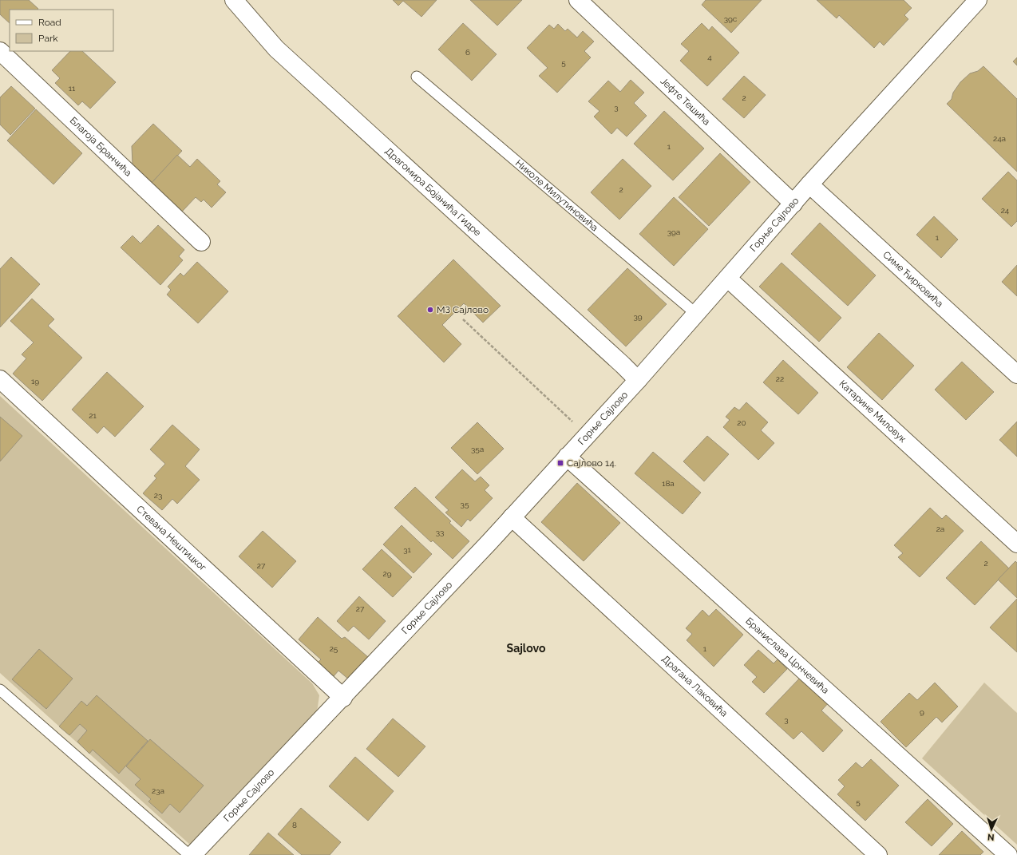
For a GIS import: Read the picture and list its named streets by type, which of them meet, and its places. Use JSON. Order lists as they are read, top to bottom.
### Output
{
  "streets": {
    "street": [
      "Јефте Тешића",
      "Благоја Бранчића",
      "Драгомира Бојанића Гидре",
      "Горње Сајлово",
      "Симе Ћирковића",
      "Катарине Миловук",
      "Стевана Нештицког",
      "Бранислава Црнчевића",
      "Драгана Лаковића"
    ],
    "lane": ["Николе Милутиновића"]
  },
  "crossings": [
    ["Јефте Тешића", "Горње Сајлово"],
    ["Драгомира Бојанића Гидре", "Горње Сајлово"],
    ["Николе Милутиновића", "Горње Сајлово"],
    ["Горње Сајлово", "Симе Ћирковића"],
    ["Горње Сајлово", "Катарине Миловук"],
    ["Горње Сајлово", "Стевана Нештицког"],
    ["Горње Сајлово", "Бранислава Црнчевића"],
    ["Горње Сајлово", "Драгана Лаковића"]
  ],
  "districts": ["Sajlovo"],
  "places": {
    "other": ["МЗ Сајлово"],
    "transit": ["Сајлово 14."]
  },
  "house_numbers": [
    "39c",
    "6",
    "4",
    "5",
    "11",
    "2",
    "3",
    "24a",
    "1",
    "2",
    "24",
    "39a",
    "1",
    "39",
    "22",
    "19",
    "21",
    "20",
    "35a",
    "18a",
    "23",
    "35",
    "2a",
    "33",
    "31",
    "2",
    "27",
    "29",
    "27",
    "25",
    "1",
    "9",
    "3",
    "23a",
    "5",
    "8"
  ],
  "legend": ["Road", "Park"],
  "north": "bottom"
}
